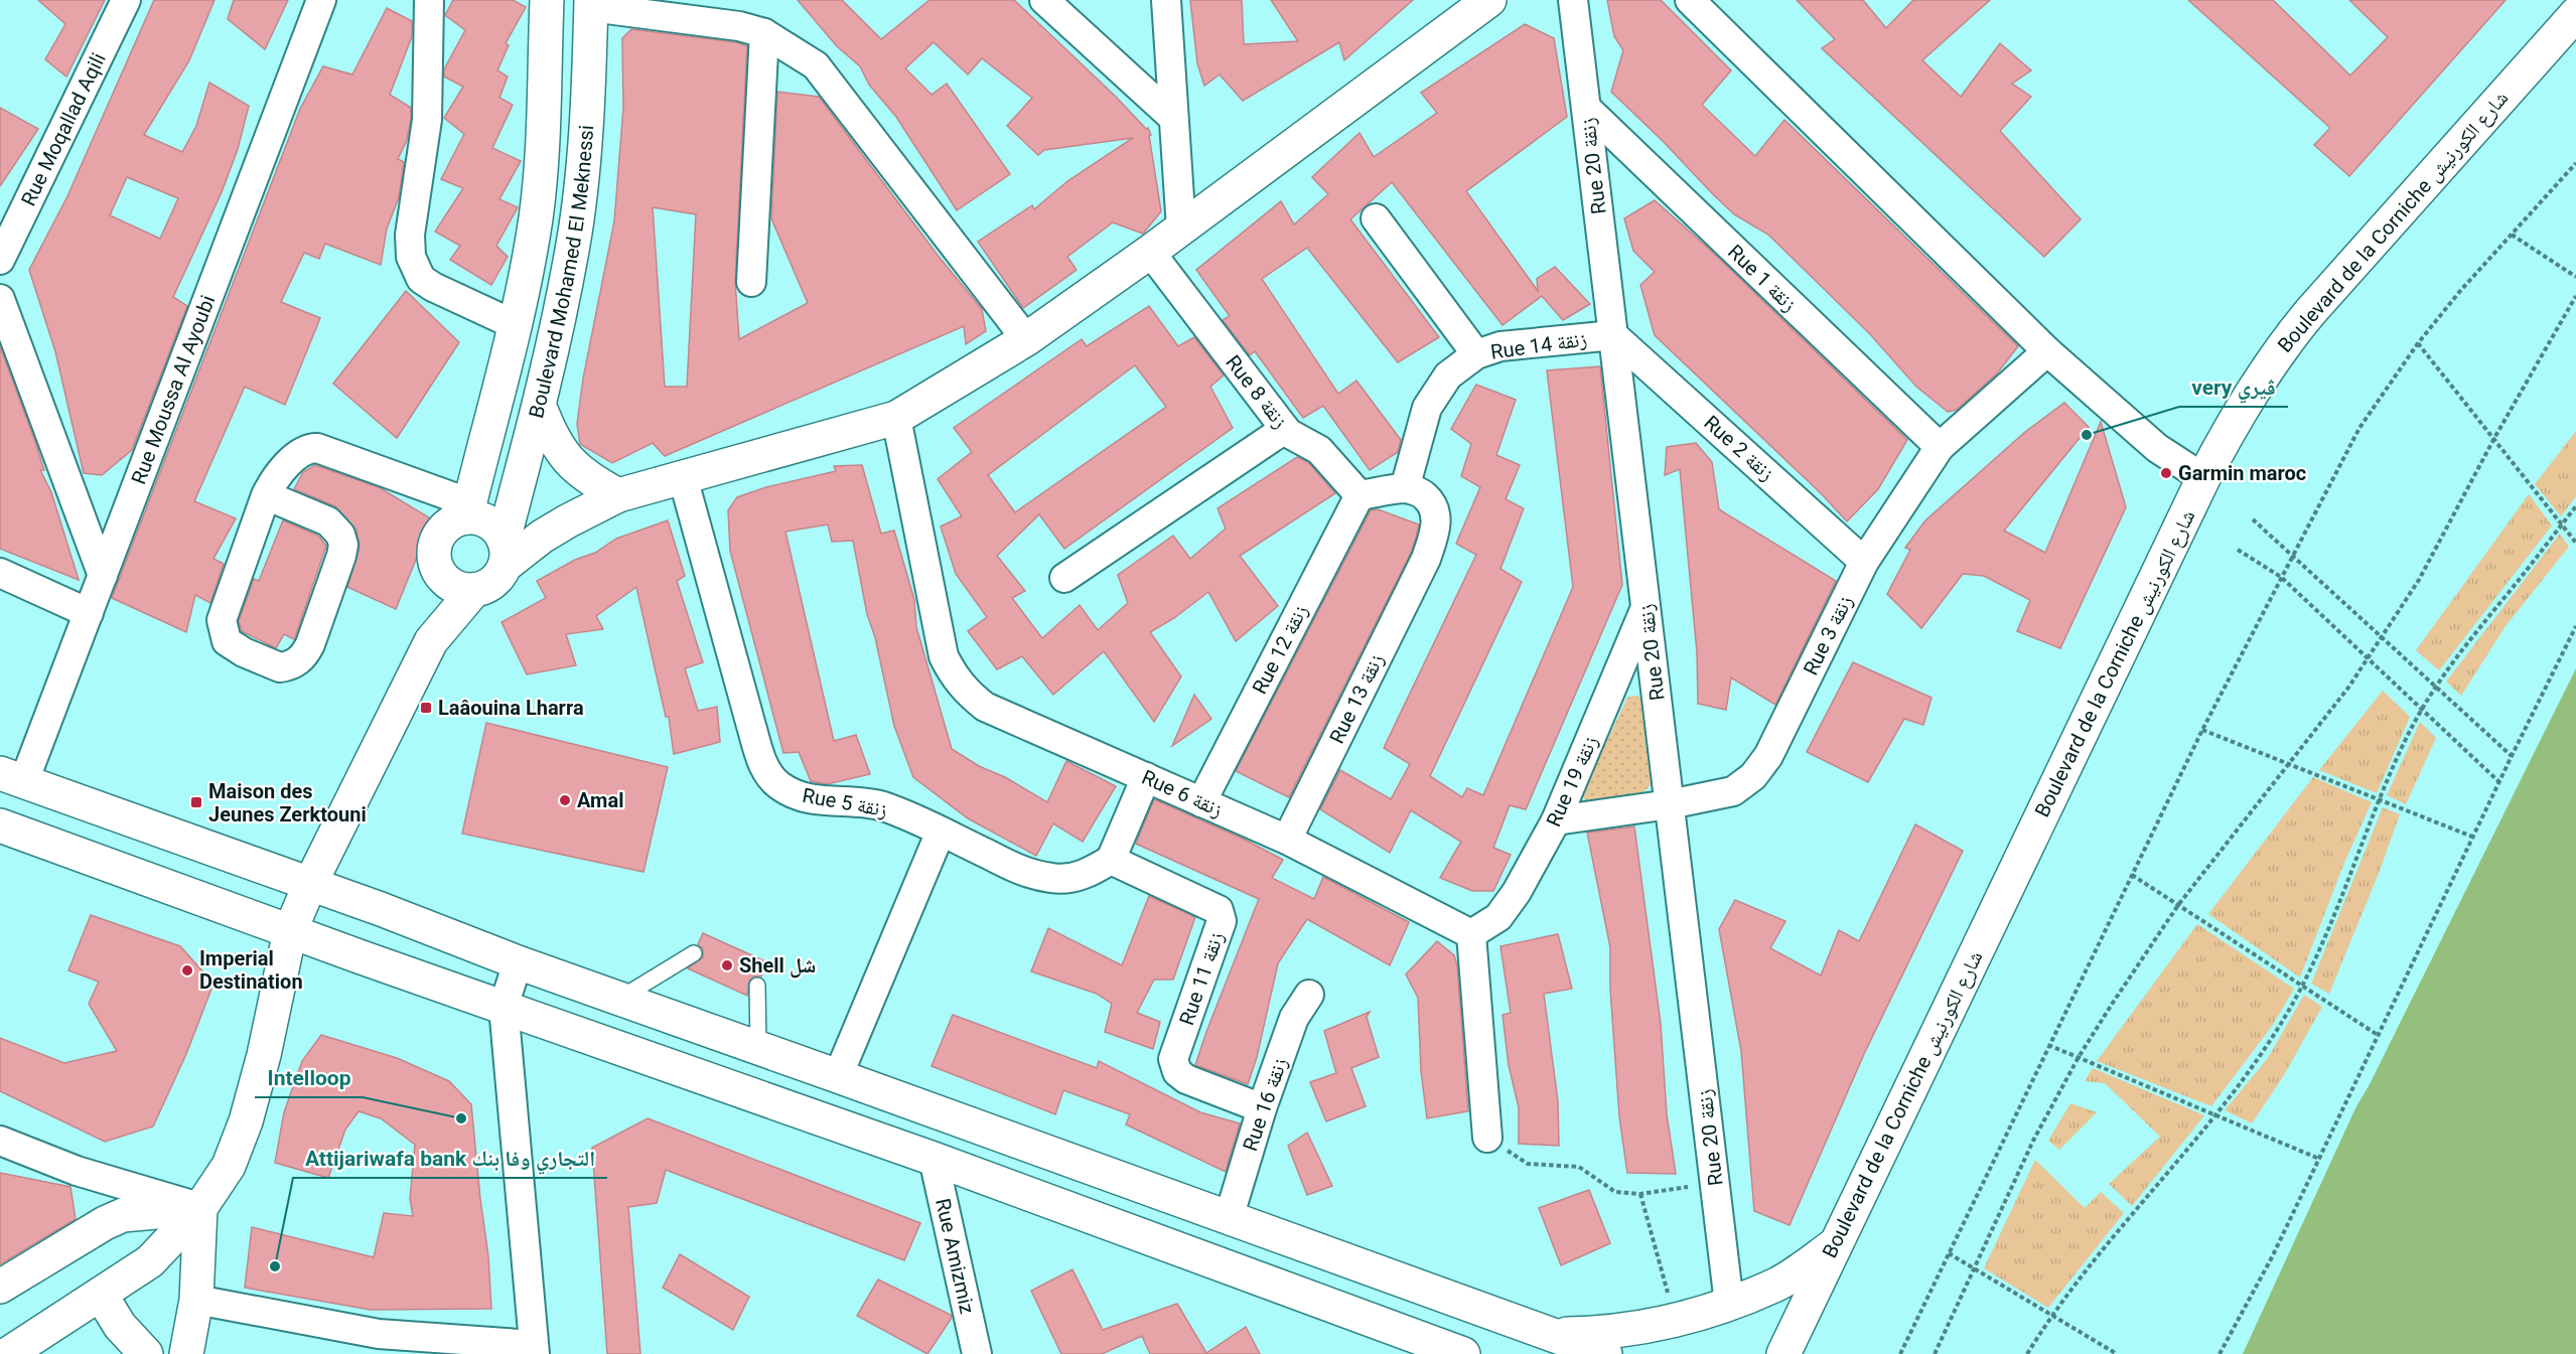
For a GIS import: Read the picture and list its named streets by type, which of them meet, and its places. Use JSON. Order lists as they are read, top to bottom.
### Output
{
  "streets": {
    "main road": ["Boulevard de la Corniche شارع الكورنيش", "Boulevard Mohamed El Meknessi"],
    "street": [
      "Rue Moqallad Aqili",
      "Rue 20 زنقة",
      "Rue 1 زنقة",
      "Rue 14 زنقة",
      "Rue Moussa Al Ayoubi",
      "Rue 8 زنقة",
      "Rue 2 زنقة",
      "Rue 3 زنقة",
      "Rue 12 زنقة",
      "Rue 13 زنقة",
      "Rue 19 زنقة",
      "Rue 6 زنقة",
      "Rue 5 زنقة",
      "Rue 11 زنقة",
      "Rue 16 زنقة",
      "Rue Amizmiz"
    ]
  },
  "crossings": [
    ["Rue 20 زنقة", "Rue 1 زنقة"],
    ["Rue 20 زنقة", "Rue 14 زنقة"],
    ["Rue 20 زنقة", "Rue 2 زنقة"],
    ["Rue 20 زنقة", "Rue 3 زنقة"],
    ["Rue 20 زنقة", "Rue 19 زنقة"],
    ["Rue 1 زنقة", "Rue 3 زنقة"],
    ["Rue 14 زنقة", "Rue 2 زنقة"],
    ["Rue 14 زنقة", "Rue 13 زنقة"],
    ["Rue 8 زنقة", "Rue 12 زنقة"],
    ["Rue 2 زنقة", "Rue 3 زنقة"],
    ["Rue 3 زنقة", "Rue 19 زنقة"],
    ["Rue 12 زنقة", "Rue 6 زنقة"],
    ["Rue 13 زنقة", "Rue 6 زنقة"],
    ["Rue 19 زنقة", "Rue 6 زنقة"],
    ["Rue 5 زنقة", "Rue 11 زنقة"],
    ["Rue 11 زنقة", "Rue 16 زنقة"]
  ],
  "places": {
    "other": [
      "very ڤيري",
      "Garmin maroc",
      "Amal",
      "Shell شل",
      "Imperial Destination",
      "Intelloop",
      "Attijariwafa bank التجاري وفا بنك"
    ],
    "transit": ["Laâouina Lharra", "Maison des Jeunes Zerktouni"]
  }
}
